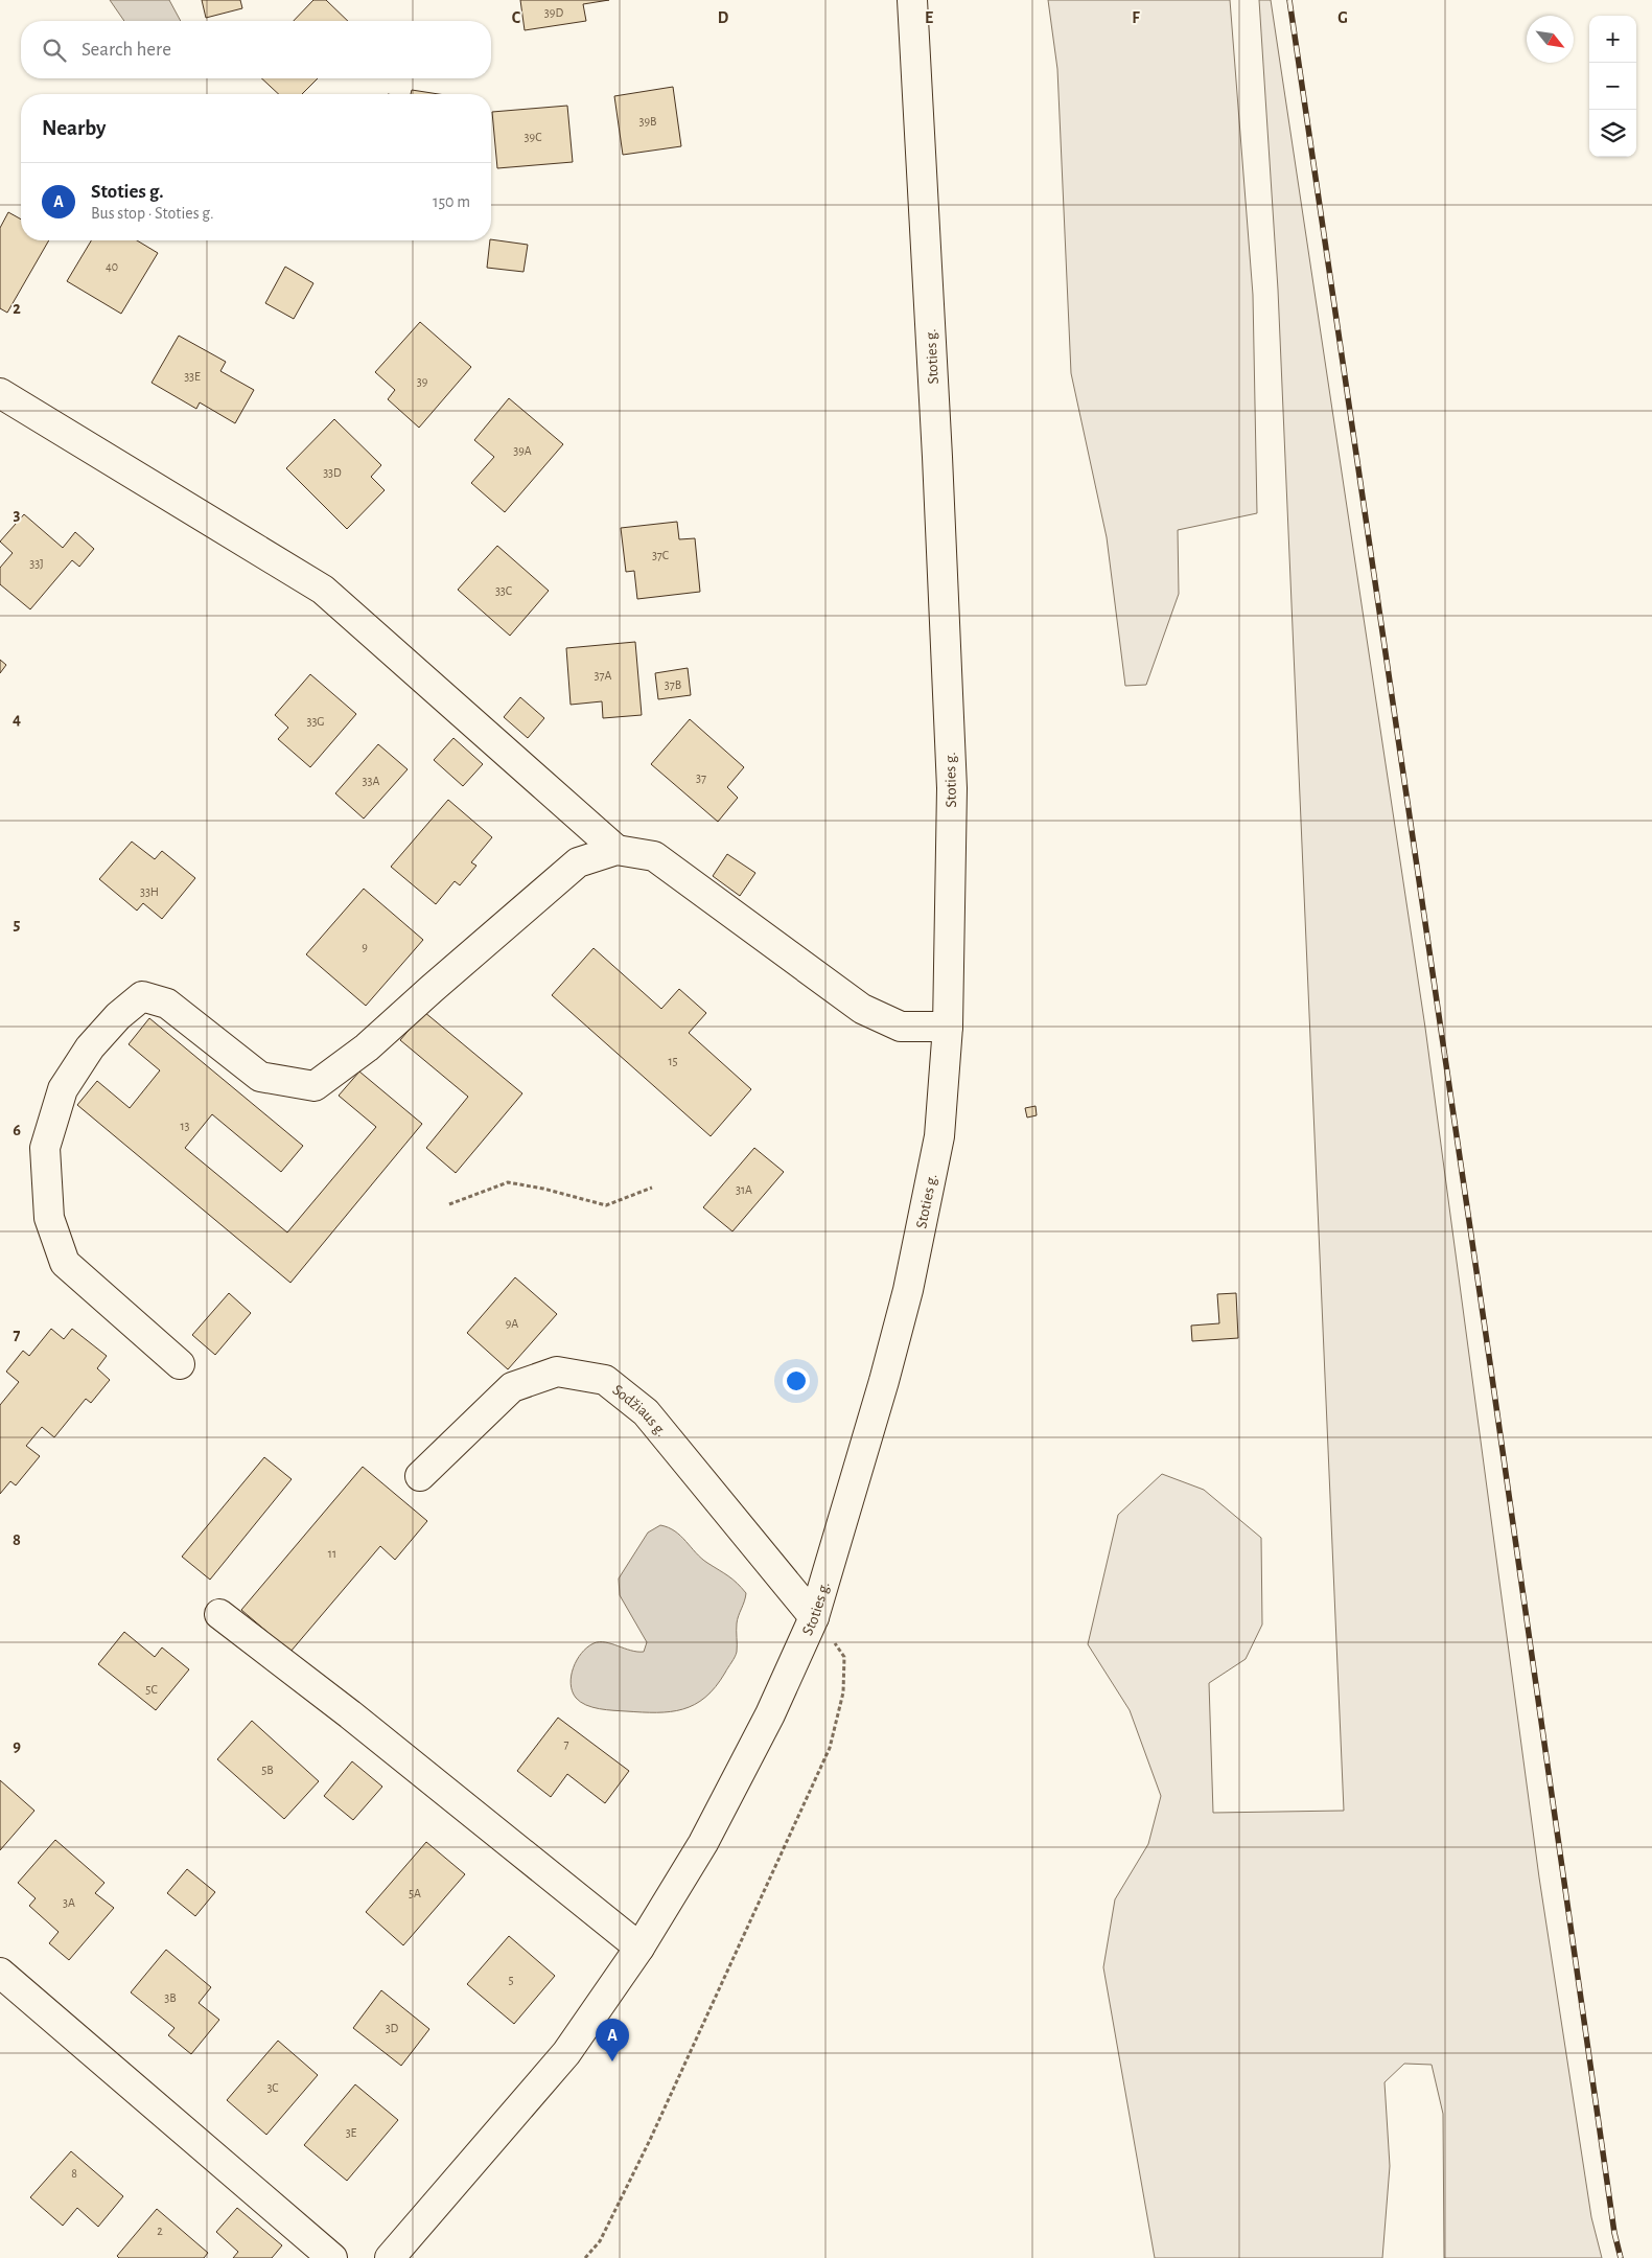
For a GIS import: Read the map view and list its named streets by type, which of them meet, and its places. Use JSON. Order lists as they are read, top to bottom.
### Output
{
  "streets": {
    "street": ["Stoties g.", "Sodžiaus g."]
  },
  "crossings": [
    ["Stoties g.", "Sodžiaus g."]
  ],
  "house_numbers": [
    "39D",
    "39B",
    "39C",
    "40",
    "33E",
    "39",
    "39A",
    "33D",
    "37C",
    "33J",
    "33C",
    "37A",
    "37B",
    "33G",
    "37",
    "33A",
    "33H",
    "9",
    "15",
    "13",
    "31A",
    "9A",
    "11",
    "5C",
    "7",
    "5B",
    "5A",
    "3A",
    "5",
    "3B",
    "3D",
    "3C",
    "3E",
    "8",
    "2"
  ],
  "north": "bottom right",
  "page": {
    "map_buttons": ["+", "−"],
    "search": "Search here",
    "heading": "Nearby",
    "list": [
      {
        "mark": "A",
        "name": "Stoties g.",
        "note": "Bus stop · Stoties g.",
        "value": "150 m"
      }
    ],
    "pins": "A"
  },
  "grid": {
    "columns": [
      "C",
      "D",
      "E",
      "F",
      "G"
    ],
    "rows": [
      "2",
      "3",
      "4",
      "5",
      "6",
      "7",
      "8",
      "9"
    ]
  }
}
